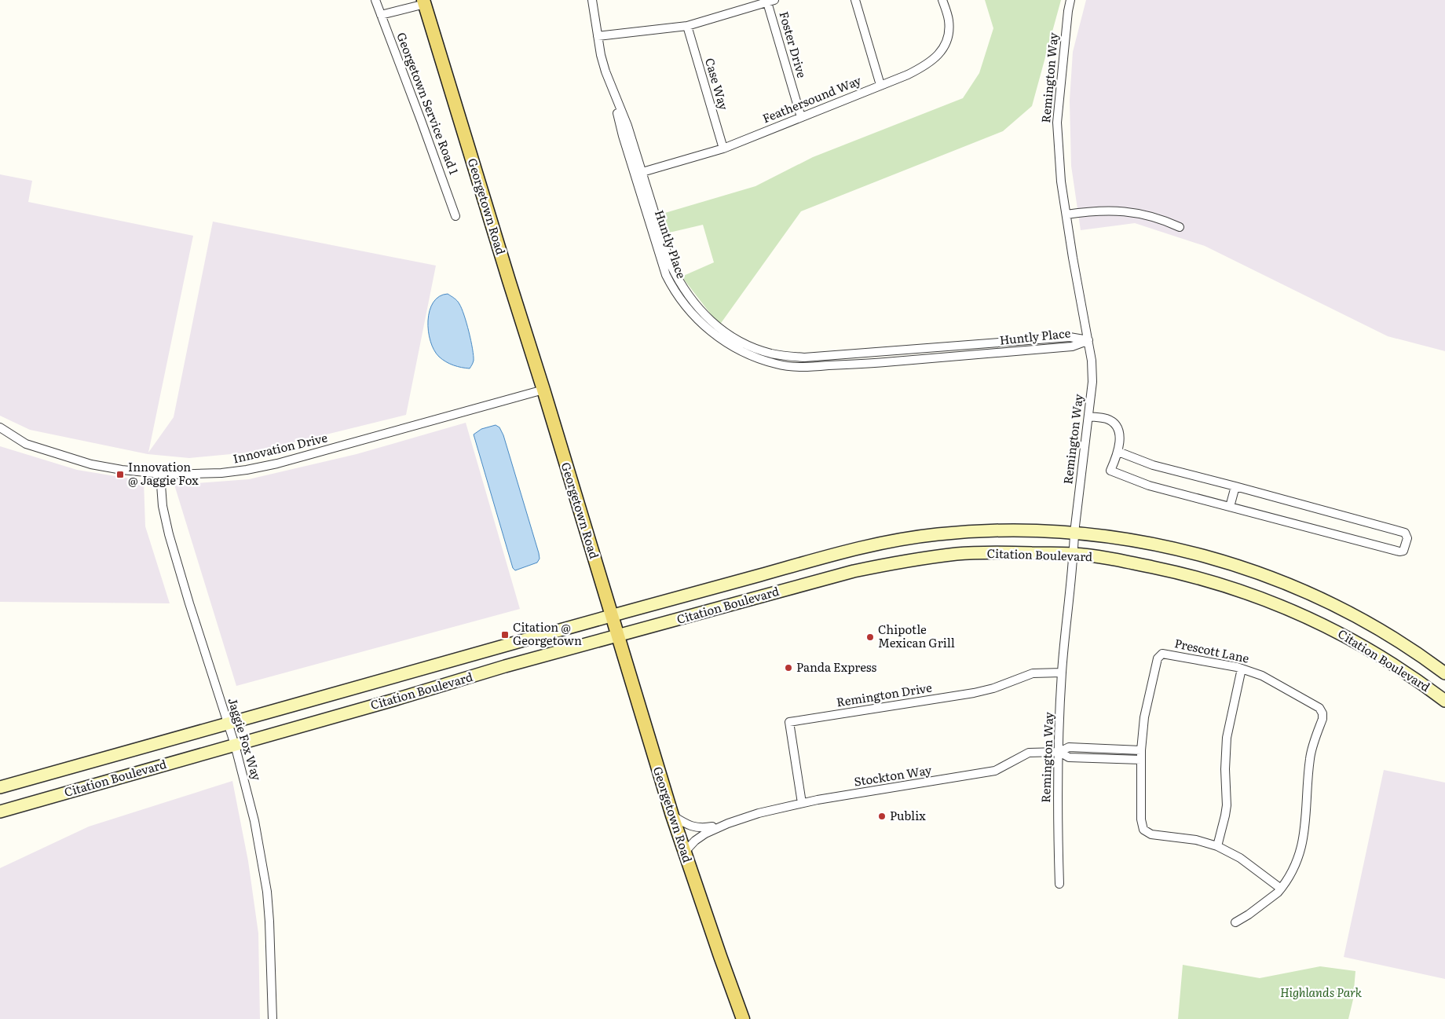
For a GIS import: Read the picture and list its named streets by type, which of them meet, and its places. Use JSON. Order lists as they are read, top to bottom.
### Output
{
  "streets": {
    "main road": ["Georgetown Road", "Citation Boulevard"],
    "street": [
      "Foster Drive",
      "Remington Way",
      "Case Way",
      "Feathersound Way",
      "Georgetown Service Road 1",
      "Huntly Place",
      "Innovation Drive",
      "Prescott Lane",
      "Remington Drive",
      "Jaggie Fox Way",
      "Stockton Way"
    ]
  },
  "crossings": [
    ["Foster Drive", "Feathersound Way"],
    ["Remington Way", "Huntly Place"],
    ["Remington Way", "Citation Boulevard"],
    ["Remington Way", "Remington Drive"],
    ["Remington Way", "Stockton Way"],
    ["Case Way", "Feathersound Way"],
    ["Feathersound Way", "Huntly Place"],
    ["Georgetown Road", "Innovation Drive"],
    ["Georgetown Road", "Citation Boulevard"],
    ["Georgetown Road", "Stockton Way"],
    ["Innovation Drive", "Jaggie Fox Way"],
    ["Citation Boulevard", "Jaggie Fox Way"],
    ["Prescott Lane", "Stockton Way"],
    ["Remington Drive", "Stockton Way"]
  ],
  "parks": ["Highlands Park"],
  "places": {
    "transit": ["Innovation @ Jaggie Fox", "Citation @ Georgetown"],
    "other": ["Chipotle Mexican Grill", "Panda Express", "Publix"]
  }
}
